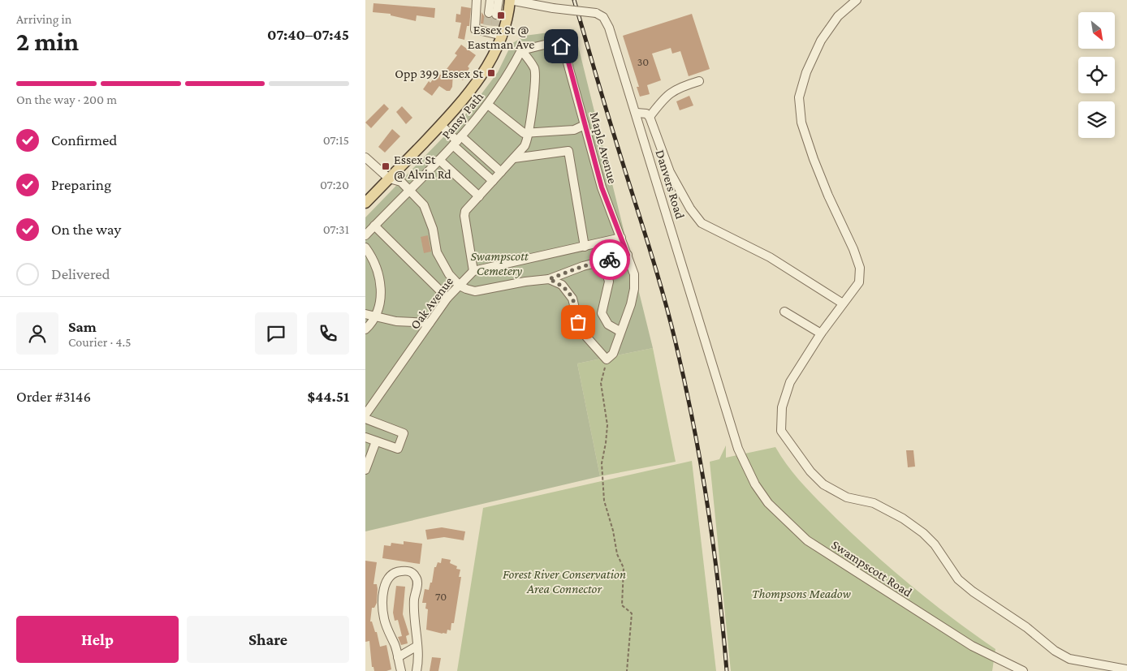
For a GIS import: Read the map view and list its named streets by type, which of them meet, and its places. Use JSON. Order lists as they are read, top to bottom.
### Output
{
  "streets": {
    "street": [
      "Pansy Path",
      "Maple Avenue",
      "Danvers Road",
      "Oak Avenue",
      "Swampscott Road"
    ]
  },
  "crossings": [
    ["Pansy Path", "Maple Avenue"],
    ["Danvers Road", "Swampscott Road"]
  ],
  "parks": ["Swampscott Cemetery", "Forest River Conservation Area Connector", "Thompsons Meadow"],
  "places": {
    "transit": ["Essex St @ Eastman Ave", "Opp 399 Essex St", "Essex St @ Alvin Rd"]
  },
  "house_numbers": ["30", "70"],
  "north": "bottom right",
  "page": {
    "heading": ["2 min", "Arriving in", "07:40–07:45"],
    "panel": [
      "Sam",
      "Courier · 4.5",
      "Order #3146",
      "$44.51"
    ],
    "bar": "On the way · 200 m",
    "list": [
      ["Confirmed", "07:15"],
      ["Preparing", "07:20"],
      ["On the way", "07:31"],
      "Delivered"
    ],
    "buttons": ["Help", "Share"]
  }
}
